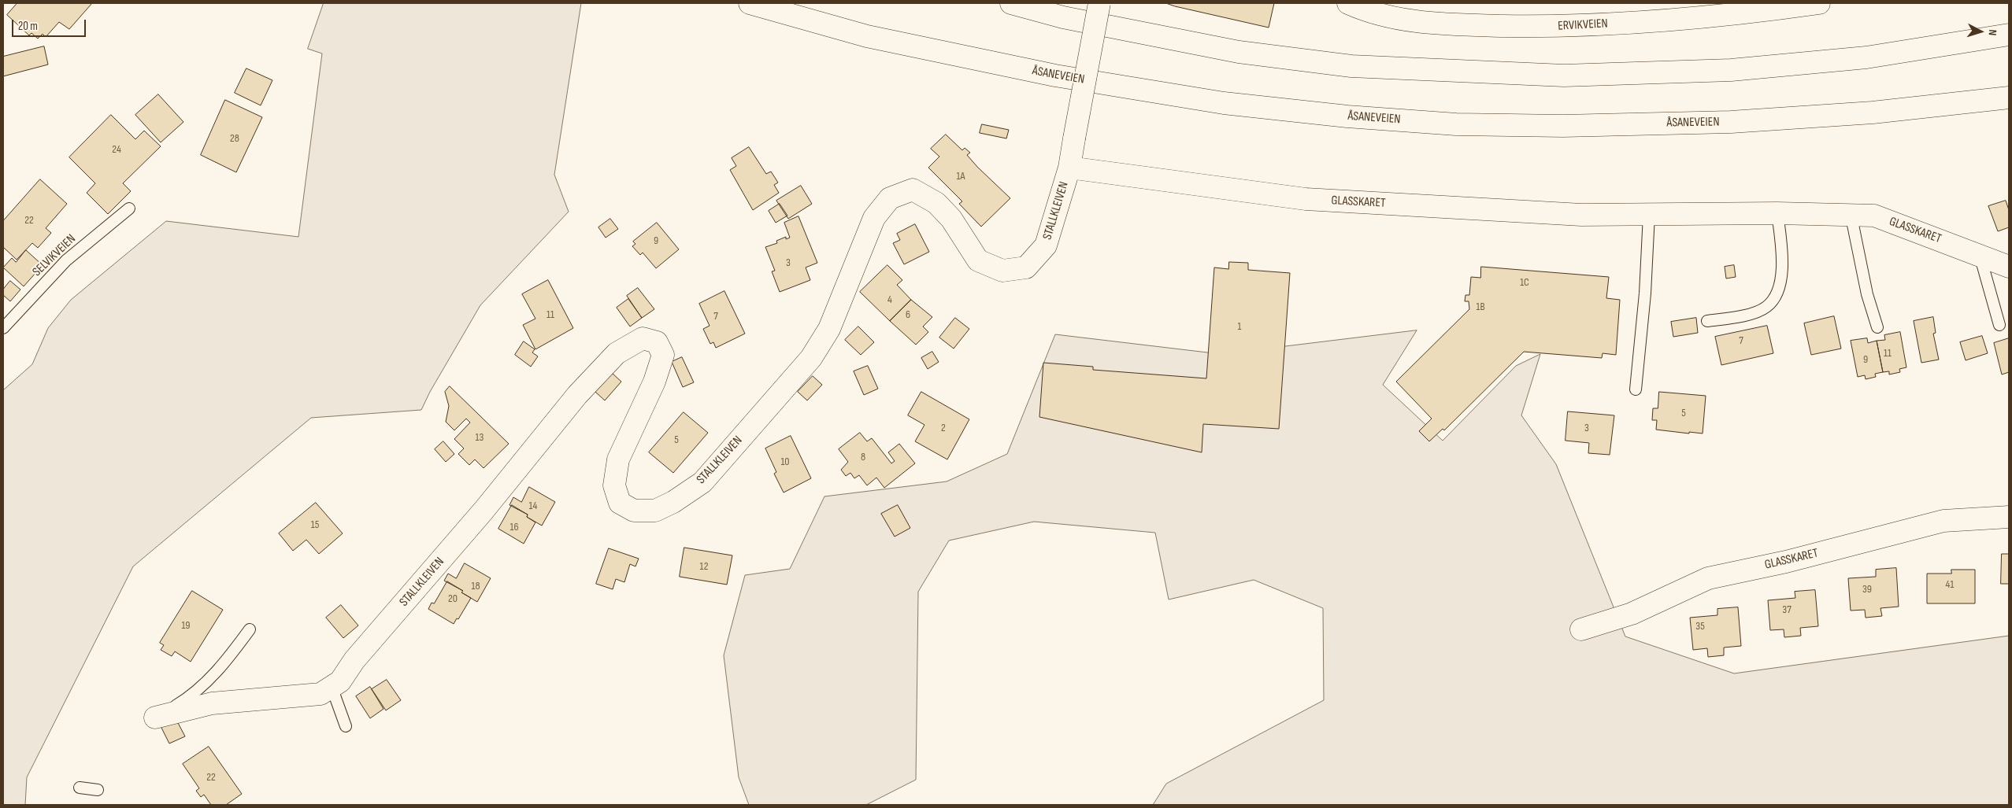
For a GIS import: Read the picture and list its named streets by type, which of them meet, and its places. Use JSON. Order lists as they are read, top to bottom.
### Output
{
  "streets": {
    "main road": [
      "ERVIKVEIEN",
      "ÅSANEVEIEN",
      "GLASSKARET",
      "STALLKLEIVEN"
    ],
    "lane": ["SELVIKVEIEN"]
  },
  "crossings": [
    ["GLASSKARET", "STALLKLEIVEN"]
  ],
  "house_numbers": [
    "28",
    "24",
    "1A",
    "22",
    "9",
    "3",
    "1C",
    "4",
    "1B",
    "11",
    "6",
    "7",
    "1",
    "7",
    "11",
    "9",
    "5",
    "2",
    "3",
    "13",
    "5",
    "8",
    "10",
    "14",
    "15",
    "16",
    "12",
    "41",
    "18",
    "39",
    "20",
    "37",
    "19",
    "35",
    "22"
  ],
  "scale_bar": "20 m",
  "north": "right"
}
